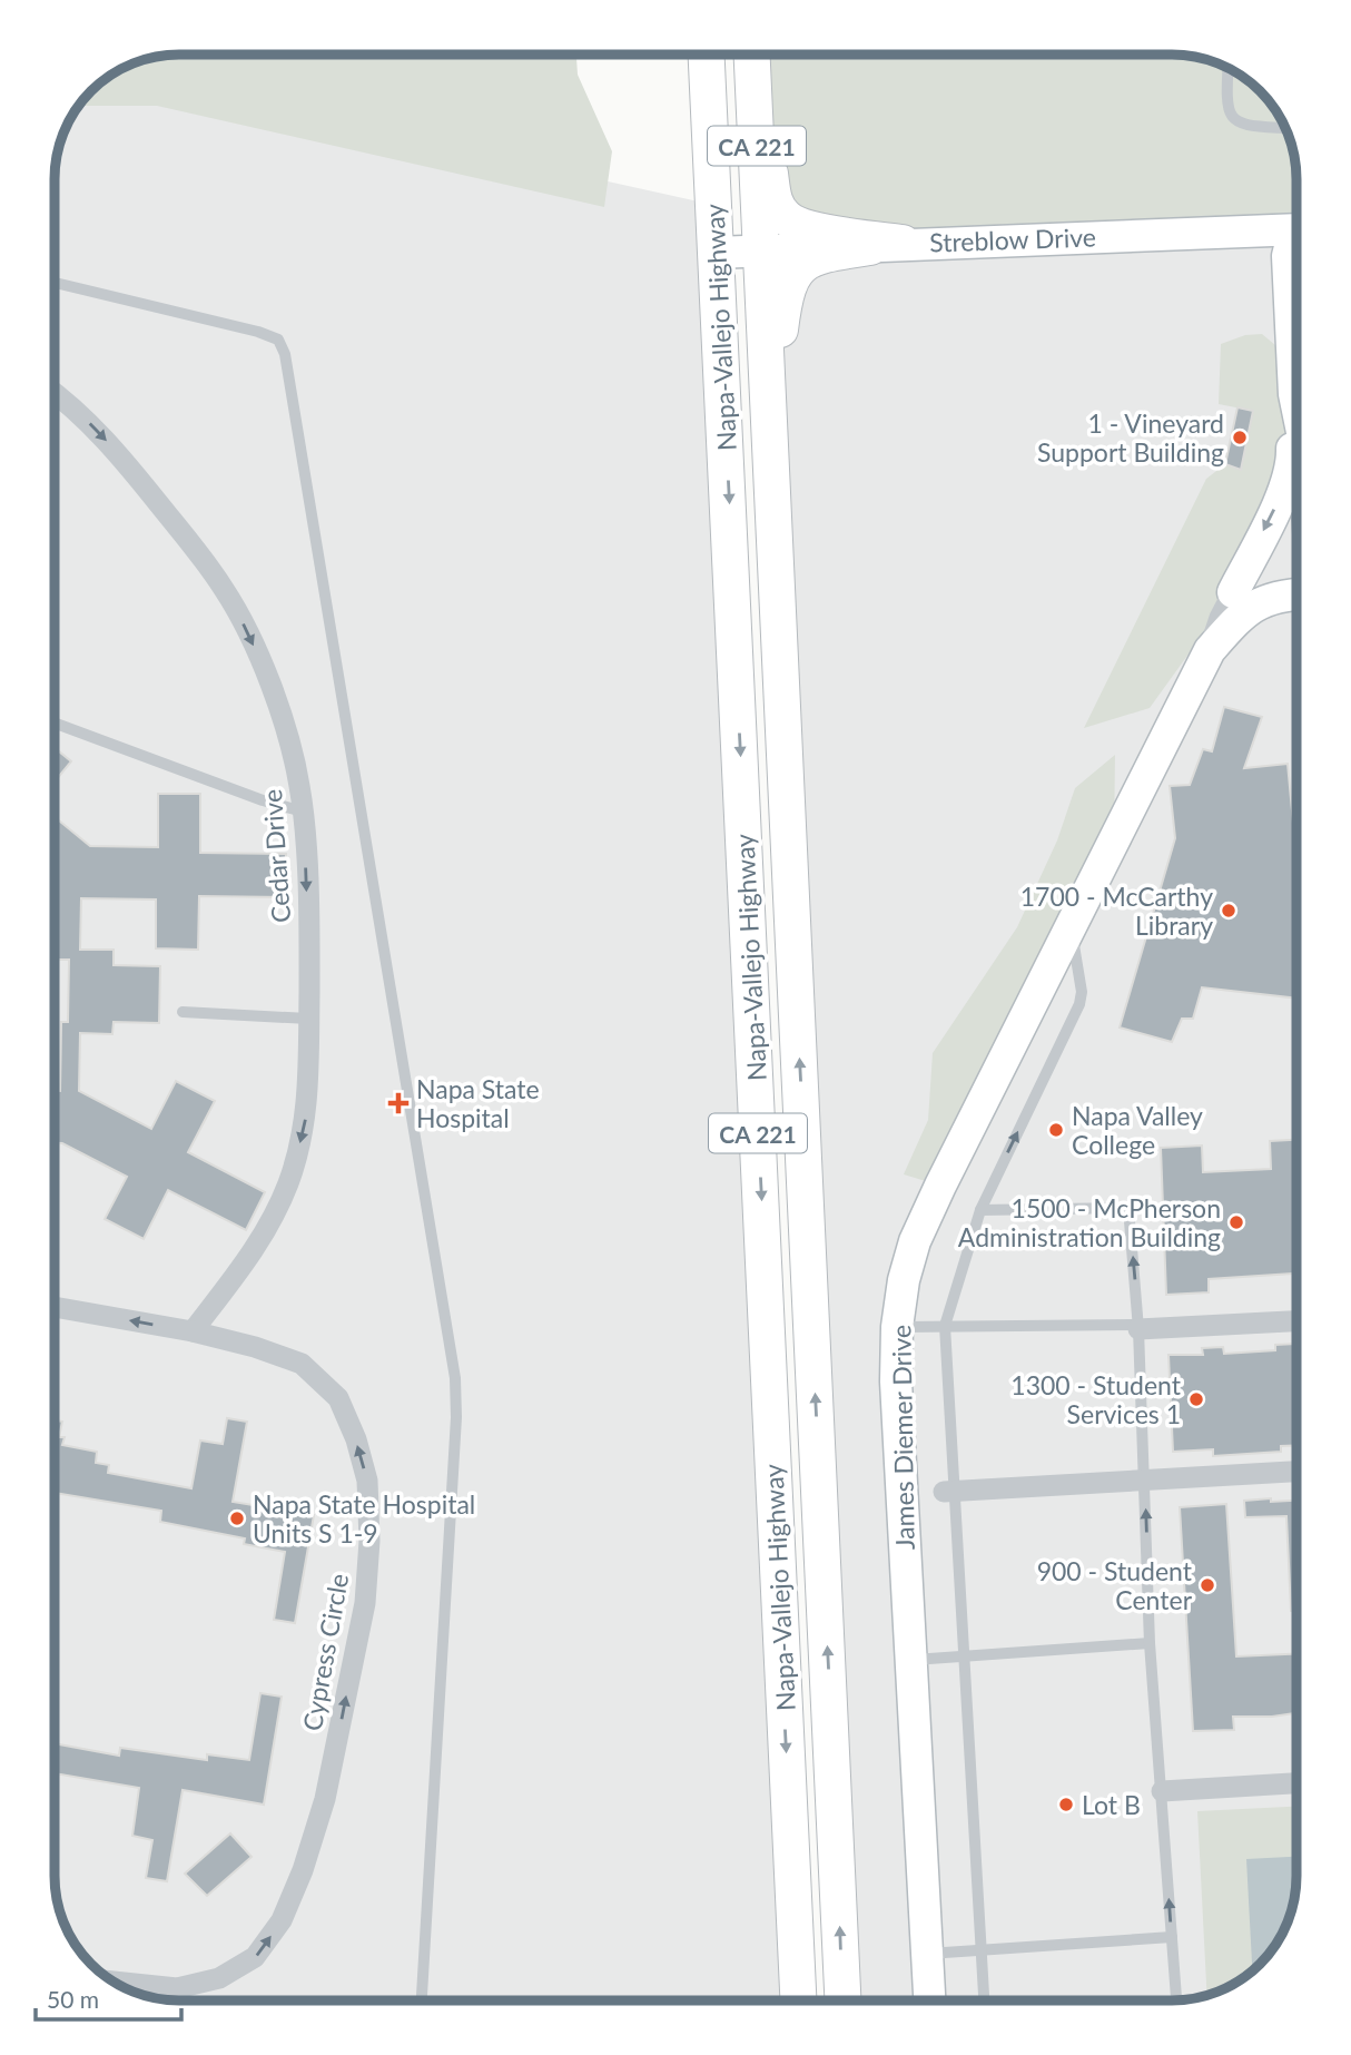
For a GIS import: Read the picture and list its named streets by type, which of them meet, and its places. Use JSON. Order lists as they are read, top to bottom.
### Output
{
  "streets": {
    "main road": ["CA 221", "Napa-Vallejo Highway"],
    "street": [
      "Streblow Drive",
      "Cedar Drive",
      "James Diemer Drive",
      "Cypress Circle"
    ]
  },
  "crossings": [
    ["Streblow Drive", "Napa-Vallejo Highway"],
    ["Cedar Drive", "Cypress Circle"]
  ],
  "one_way": ["Cedar Drive"],
  "places": {
    "other": [
      "1 - Vineyard Support Building",
      "1700 - McCarthy Library",
      "Napa Valley College",
      "1500 - McPherson Administration Building",
      "1300 - Student Services 1",
      "Napa State Hospital Units S 1-9",
      "900 - Student Center",
      "Lot B"
    ],
    "health": ["Napa State Hospital"]
  },
  "scale_bar": "50 m"
}
